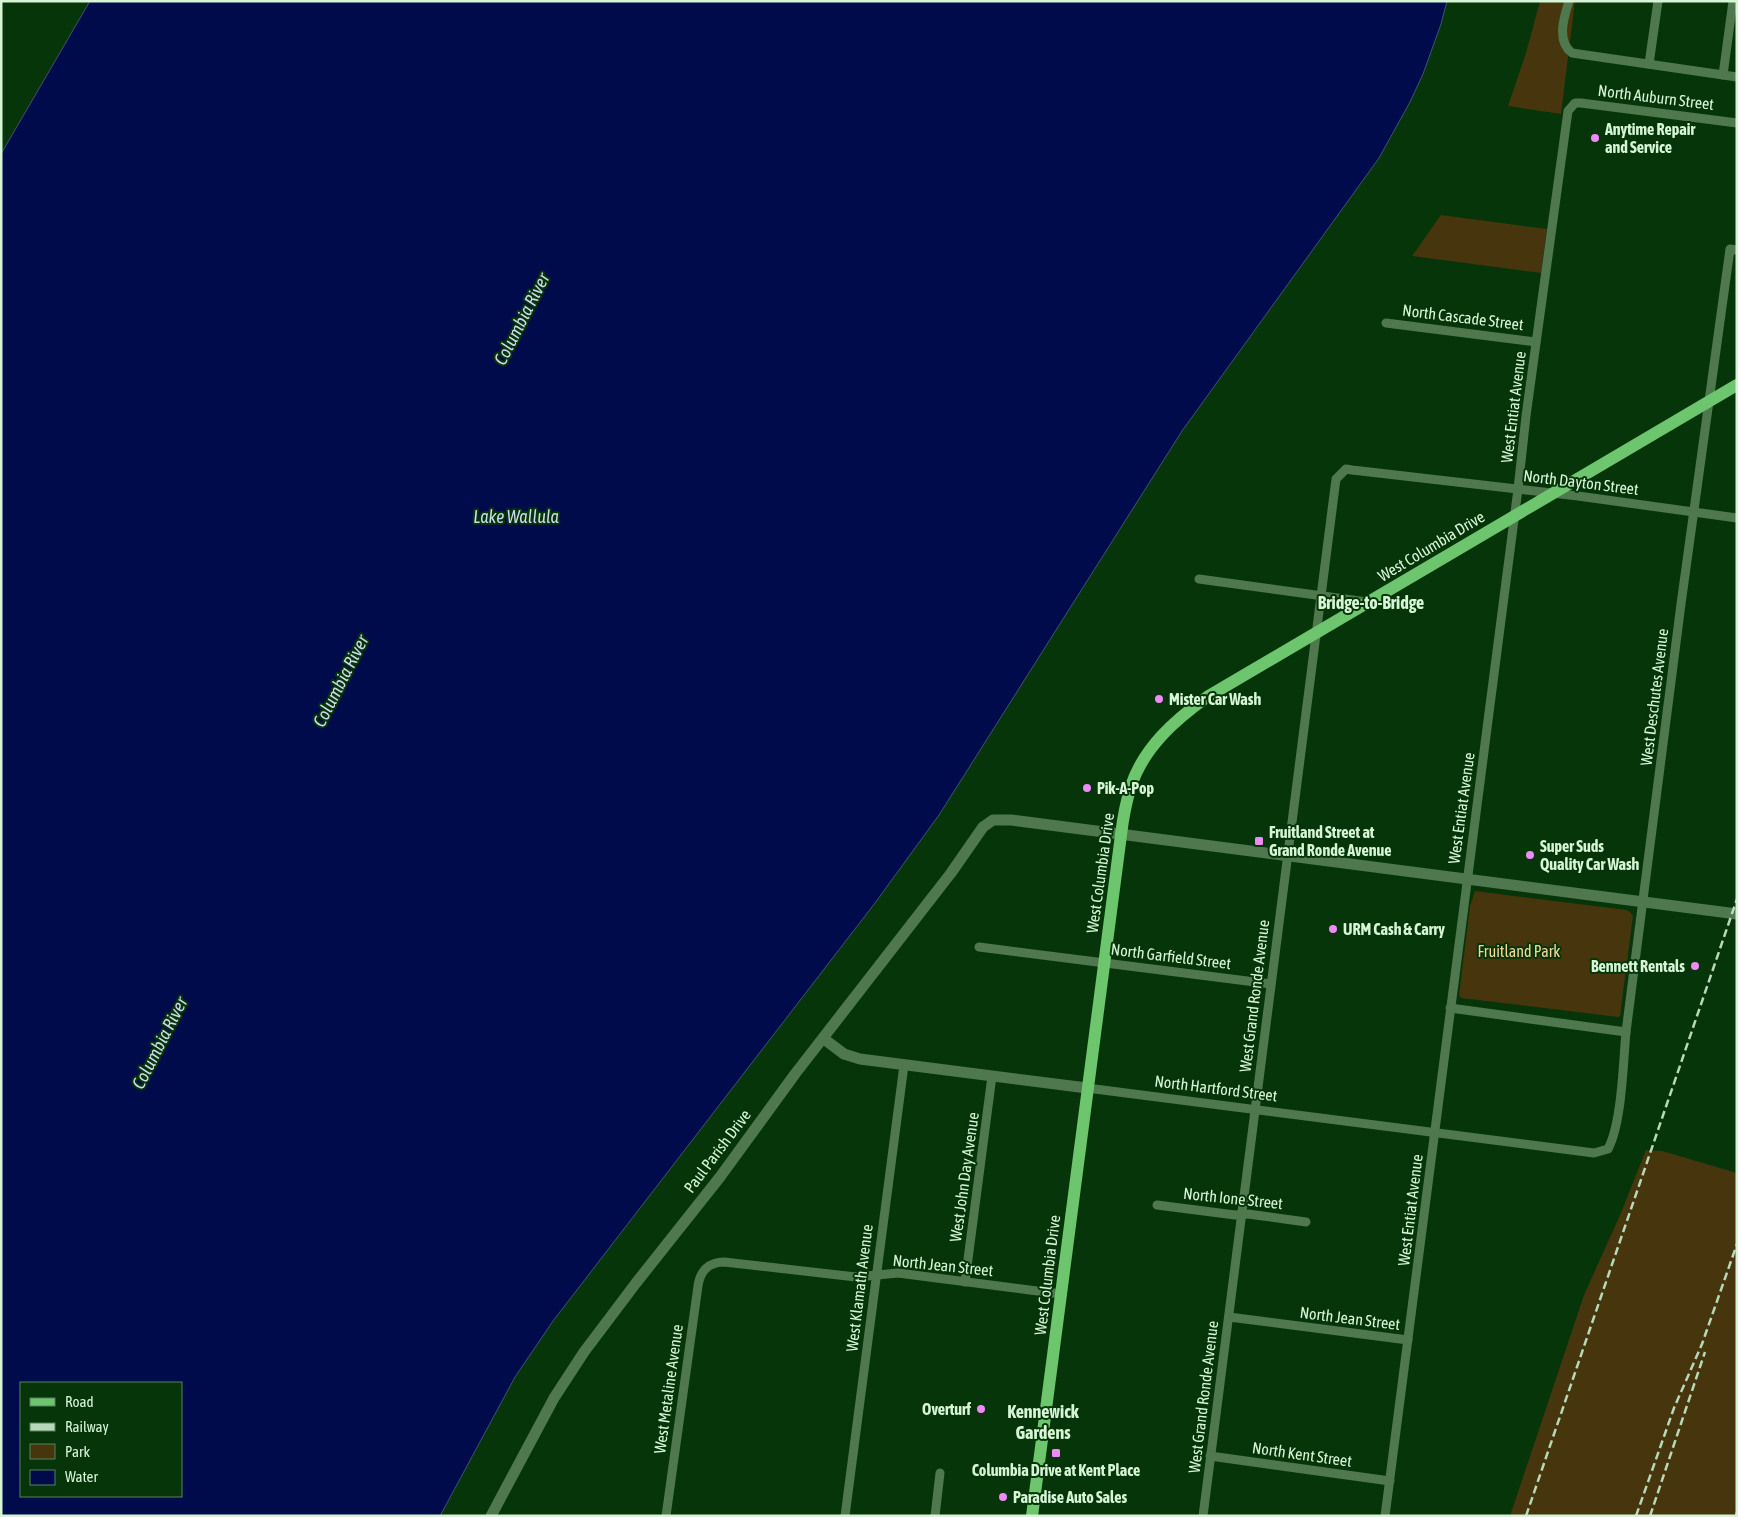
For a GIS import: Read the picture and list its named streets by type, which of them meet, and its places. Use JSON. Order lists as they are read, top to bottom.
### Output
{
  "streets": {
    "main road": ["West Columbia Drive"],
    "street": [
      "North Auburn Street",
      "North Cascade Street",
      "West Entiat Avenue",
      "North Dayton Street",
      "West Deschutes Avenue",
      "North Garfield Street",
      "West Grand Ronde Avenue",
      "North Hartford Street",
      "Paul Parish Drive",
      "West John Day Avenue",
      "North Ione Street",
      "North Jean Street",
      "West Klamath Avenue",
      "West Metaline Avenue",
      "North Kent Street"
    ]
  },
  "crossings": [
    ["North Auburn Street", "West Entiat Avenue"],
    ["North Cascade Street", "West Entiat Avenue"],
    ["West Entiat Avenue", "North Dayton Street"],
    ["West Entiat Avenue", "West Columbia Drive"],
    ["West Entiat Avenue", "North Hartford Street"],
    ["West Entiat Avenue", "North Jean Street"],
    ["West Entiat Avenue", "North Kent Street"],
    ["North Dayton Street", "West Columbia Drive"],
    ["North Dayton Street", "West Deschutes Avenue"],
    ["North Dayton Street", "West Grand Ronde Avenue"],
    ["West Columbia Drive", "West Deschutes Avenue"],
    ["West Columbia Drive", "North Garfield Street"],
    ["West Columbia Drive", "West Grand Ronde Avenue"],
    ["West Columbia Drive", "North Hartford Street"],
    ["West Columbia Drive", "Paul Parish Drive"],
    ["West Columbia Drive", "North Jean Street"],
    ["West Deschutes Avenue", "North Hartford Street"],
    ["North Garfield Street", "West Grand Ronde Avenue"],
    ["West Grand Ronde Avenue", "North Hartford Street"],
    ["West Grand Ronde Avenue", "North Ione Street"],
    ["West Grand Ronde Avenue", "North Jean Street"],
    ["West Grand Ronde Avenue", "North Kent Street"],
    ["North Hartford Street", "Paul Parish Drive"],
    ["North Hartford Street", "West John Day Avenue"],
    ["North Hartford Street", "West Klamath Avenue"],
    ["West John Day Avenue", "North Jean Street"],
    ["North Jean Street", "West Klamath Avenue"],
    ["North Jean Street", "West Metaline Avenue"]
  ],
  "districts": ["Bridge-to-Bridge", "Kennewick Gardens"],
  "water": ["Columbia River", "Lake Wallula"],
  "parks": ["Fruitland Park"],
  "places": {
    "other": [
      "Anytime Repair and Service",
      "Mister Car Wash",
      "Pik-A-Pop",
      "Super Suds Quality Car Wash",
      "URM Cash & Carry",
      "Bennett Rentals",
      "Overturf",
      "Paradise Auto Sales"
    ],
    "transit": ["Fruitland Street at Grand Ronde Avenue", "Columbia Drive at Kent Place"]
  },
  "legend": [
    "Road",
    "Railway",
    "Park",
    "Water"
  ]
}
